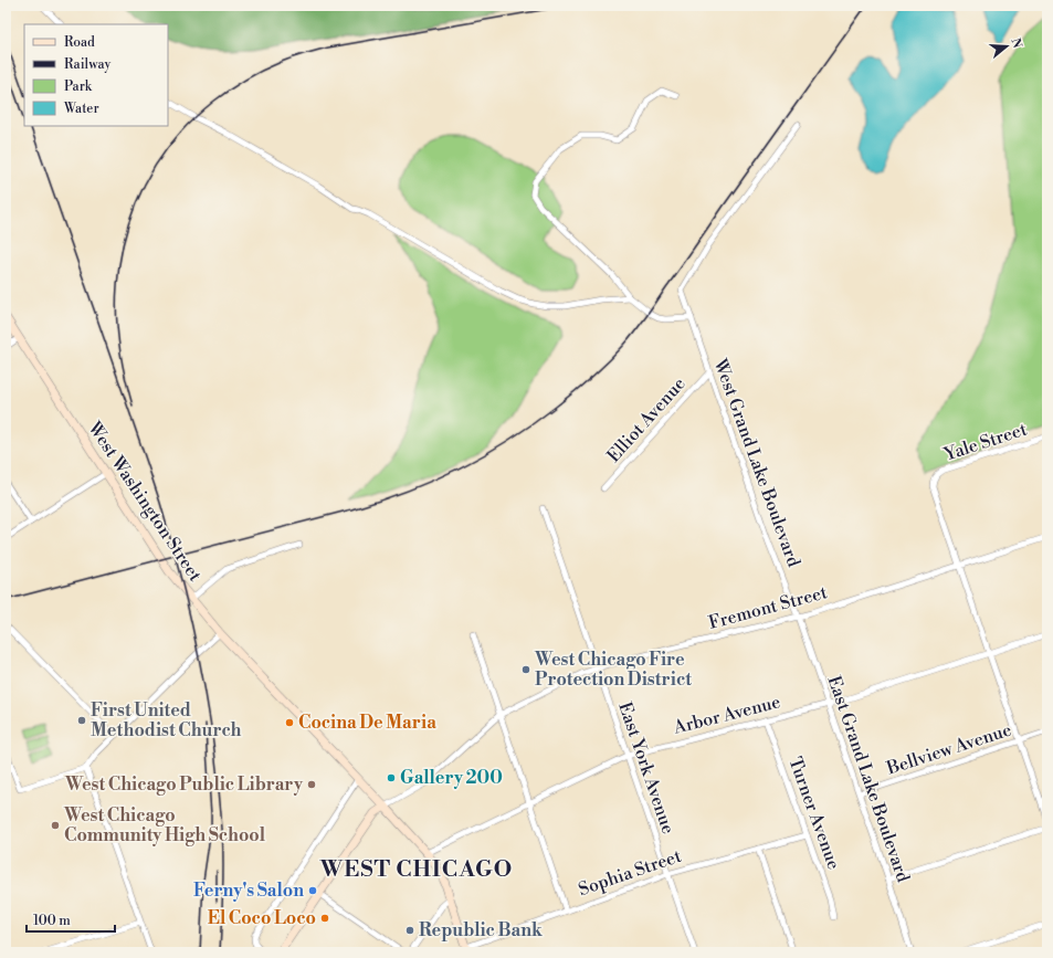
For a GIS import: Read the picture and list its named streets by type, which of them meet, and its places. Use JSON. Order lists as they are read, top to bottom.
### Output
{
  "streets": {
    "main road": ["West Washington Street"],
    "street": [
      "Elliot Avenue",
      "Yale Street",
      "West Grand Lake Boulevard",
      "Fremont Street",
      "Arbor Avenue",
      "Bellview Avenue",
      "East York Avenue",
      "East Grand Lake Boulevard",
      "Turner Avenue",
      "Sophia Street"
    ]
  },
  "crossings": [
    ["Elliot Avenue", "West Grand Lake Boulevard"],
    ["Yale Street", "Fremont Street"],
    ["West Grand Lake Boulevard", "Fremont Street"],
    ["West Grand Lake Boulevard", "East Grand Lake Boulevard"],
    ["West Washington Street", "Fremont Street"],
    ["West Washington Street", "Arbor Avenue"],
    ["West Washington Street", "Sophia Street"],
    ["Fremont Street", "East York Avenue"],
    ["Fremont Street", "East Grand Lake Boulevard"],
    ["Arbor Avenue", "East York Avenue"],
    ["Arbor Avenue", "East Grand Lake Boulevard"],
    ["Arbor Avenue", "Turner Avenue"],
    ["Bellview Avenue", "East Grand Lake Boulevard"],
    ["East York Avenue", "Sophia Street"],
    ["Turner Avenue", "Sophia Street"]
  ],
  "districts": ["WEST CHICAGO"],
  "places": [
    "West Chicago Fire Protection District",
    "First United Methodist Church",
    "Cocina De Maria",
    "Gallery 200",
    "West Chicago Public Library",
    "West Chicago Community High School",
    "Ferny's Salon",
    "El Coco Loco",
    "Republic Bank"
  ],
  "legend": [
    "Road",
    "Railway",
    "Park",
    "Water"
  ],
  "scale_bar": "100 m",
  "north": "right"
}
